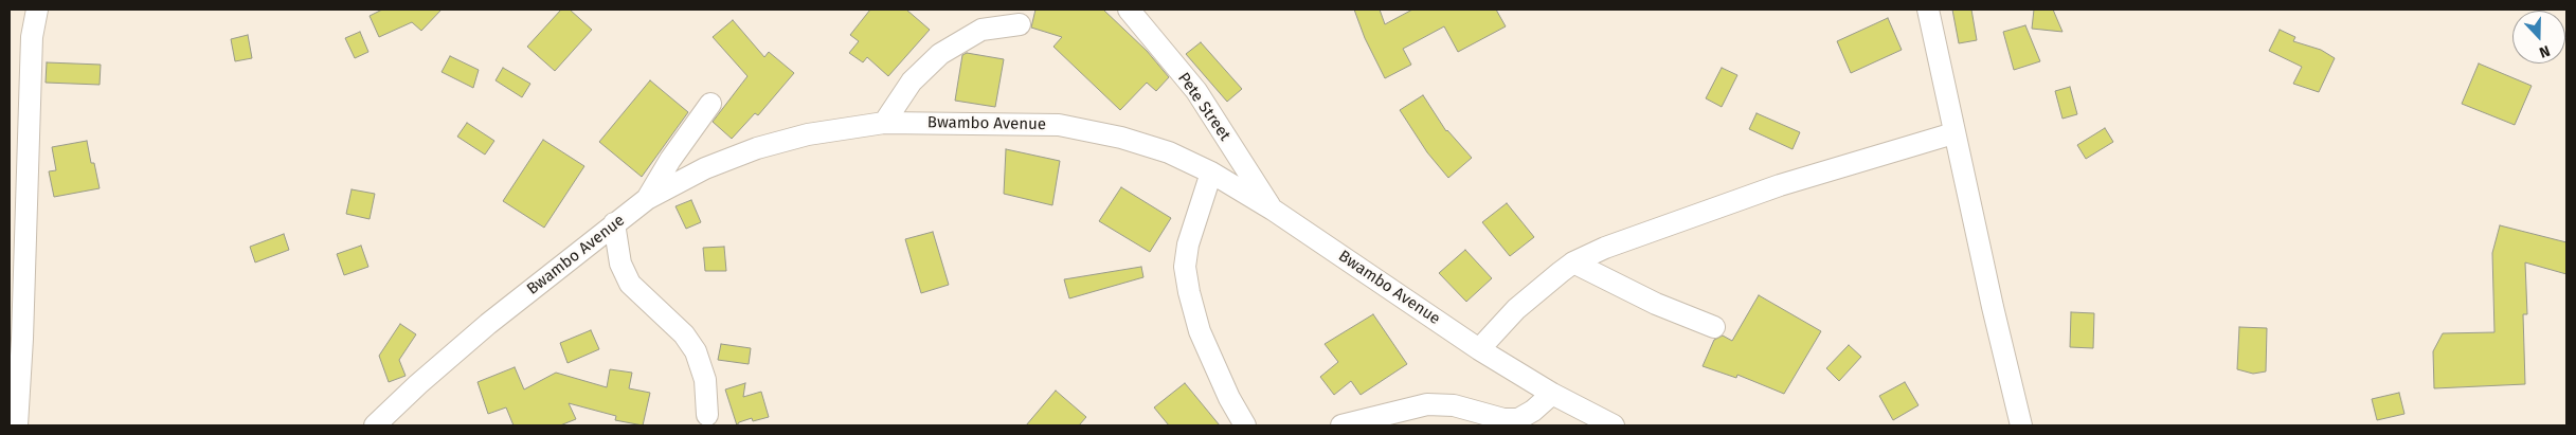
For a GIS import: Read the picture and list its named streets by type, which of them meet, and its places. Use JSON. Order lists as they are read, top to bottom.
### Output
{
  "streets": {
    "street": ["Pete Street", "Bwambo Avenue"]
  },
  "crossings": [
    ["Pete Street", "Bwambo Avenue"]
  ],
  "north": "bottom"
}
